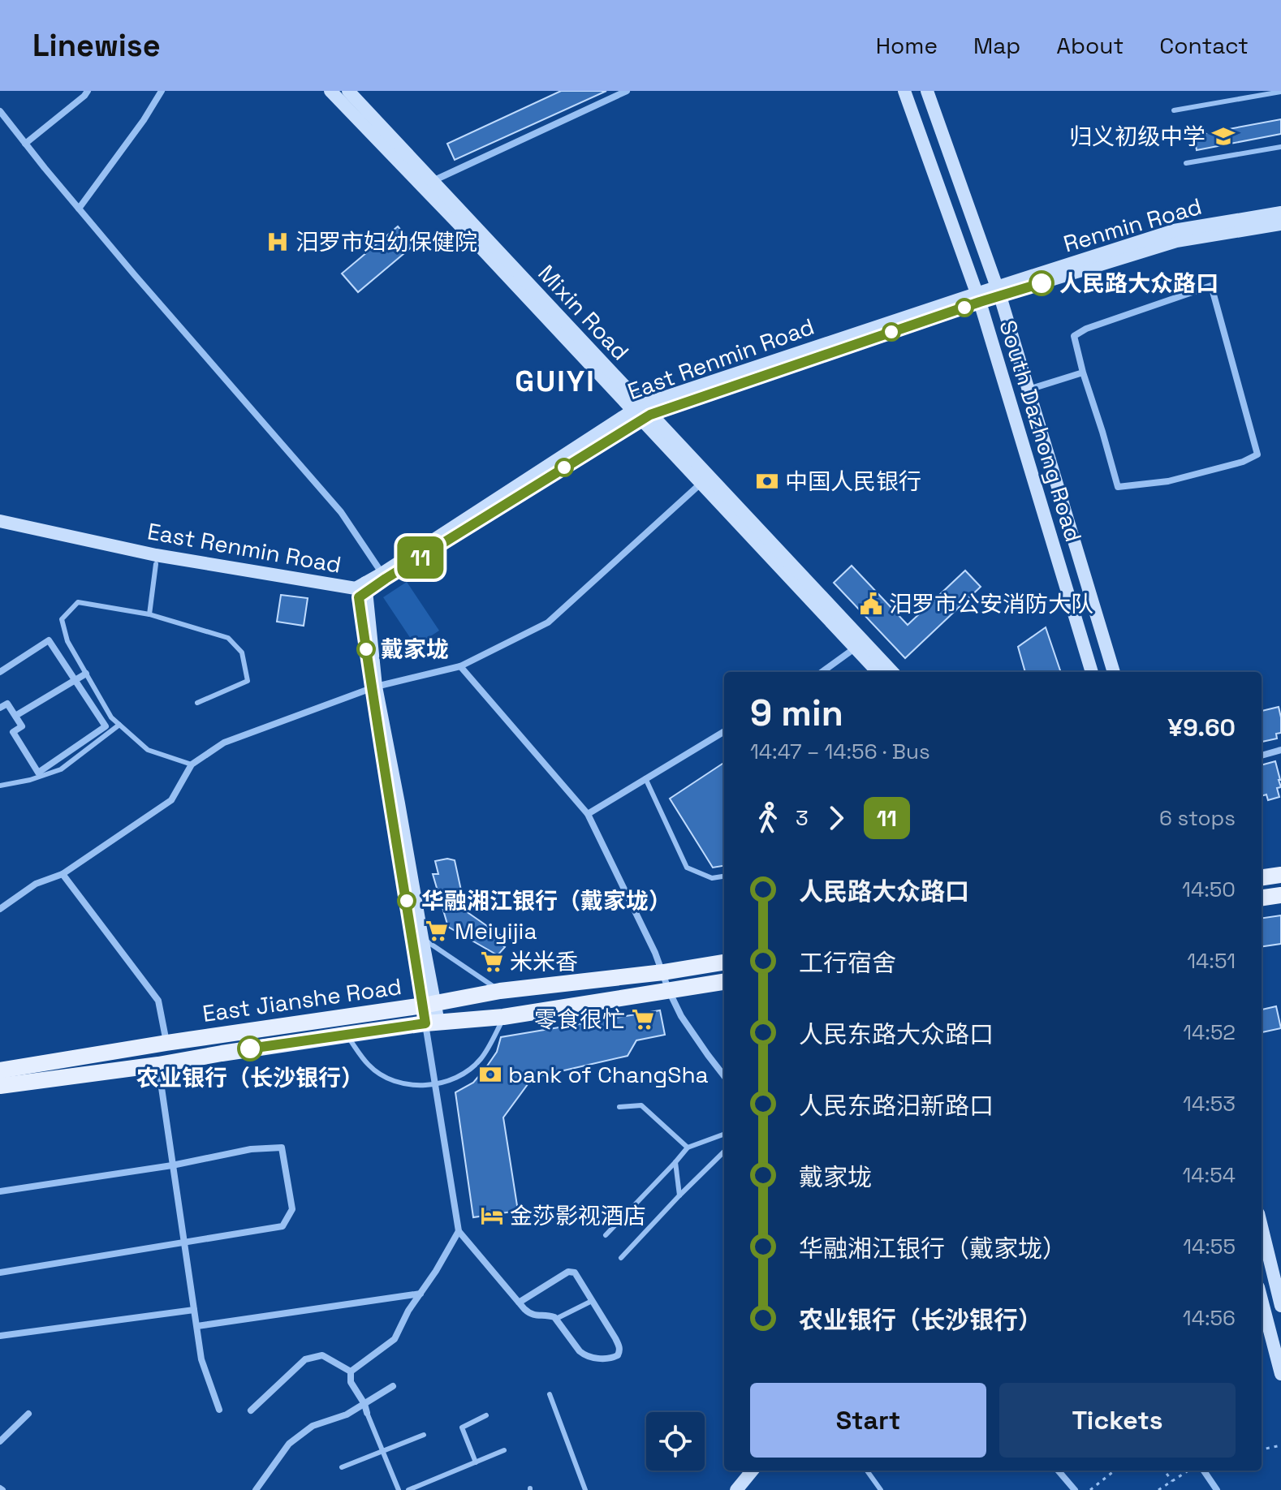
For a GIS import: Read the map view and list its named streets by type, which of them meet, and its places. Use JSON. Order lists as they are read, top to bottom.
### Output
{
  "streets": {
    "main road": ["East Jianshe Road"],
    "street": [
      "Renmin Road",
      "Mixin Road",
      "East Renmin Road",
      "South Dazhong Road"
    ]
  },
  "crossings": [
    ["Renmin Road", "East Renmin Road"],
    ["Renmin Road", "South Dazhong Road"],
    ["Mixin Road", "East Renmin Road"],
    ["East Renmin Road", "South Dazhong Road"]
  ],
  "districts": ["GUIYI"],
  "places": {
    "school or university": ["归义初级中学"],
    "hospital": ["汨罗市妇幼保健院"],
    "other": [
      "人民路大众路口",
      "戴家垅",
      "华融湘江银行（戴家垅）",
      "农业银行（长沙银行）"
    ],
    "bank": ["中国人民银行", "bank of ChangSha"],
    "public building": ["汨罗市公安消防大队"],
    "supermarket": ["Meiyijia", "米米香", "零食很忙"],
    "hotel": ["金莎影视酒店"]
  },
  "lines": ["bus line 11"],
  "page": {
    "header": "Linewise",
    "nav": [
      "Home",
      "Map",
      "About",
      "Contact"
    ],
    "on_map": "11",
    "heading": ["9 min", "14:47 – 14:56 · Bus", "¥9.60"],
    "legs": ["3", "11", "6 stops"],
    "list": [
      {
        "name": "人民路大众路口",
        "value": "14:50"
      },
      {
        "name": "工行宿舍",
        "value": "14:51"
      },
      {
        "name": "人民东路大众路口",
        "value": "14:52"
      },
      {
        "name": "人民东路汨新路口",
        "value": "14:53"
      },
      {
        "name": "戴家垅",
        "value": "14:54"
      },
      {
        "name": "华融湘江银行（戴家垅）",
        "value": "14:55"
      },
      {
        "name": "农业银行（长沙银行）",
        "value": "14:56"
      }
    ],
    "buttons": ["Start", "Tickets"]
  }
}
